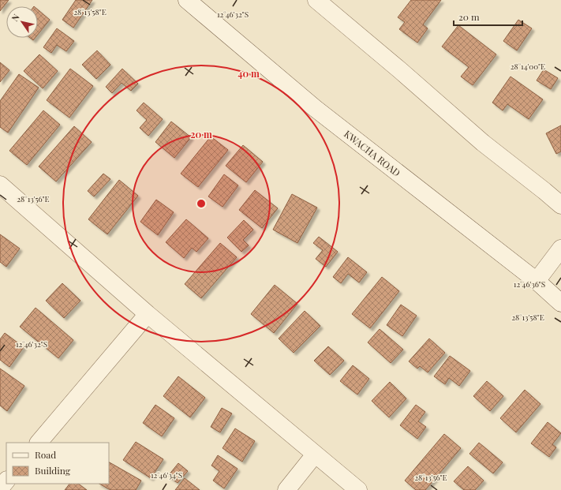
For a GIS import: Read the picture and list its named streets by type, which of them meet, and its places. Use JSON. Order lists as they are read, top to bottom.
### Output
{
  "streets": {
    "street": ["KWACHA ROAD"]
  },
  "legend": ["Road", "Building"],
  "scale_bar": "20 m",
  "north": "top left",
  "coordinates": [
    "28°13'58\"E",
    "12°46'32\"S",
    "28°14'00\"E",
    "28°13'56\"E",
    "12°46'36\"S",
    "12°46'34\"S"
  ],
  "rings": ["40 m", "20 m"]
}
